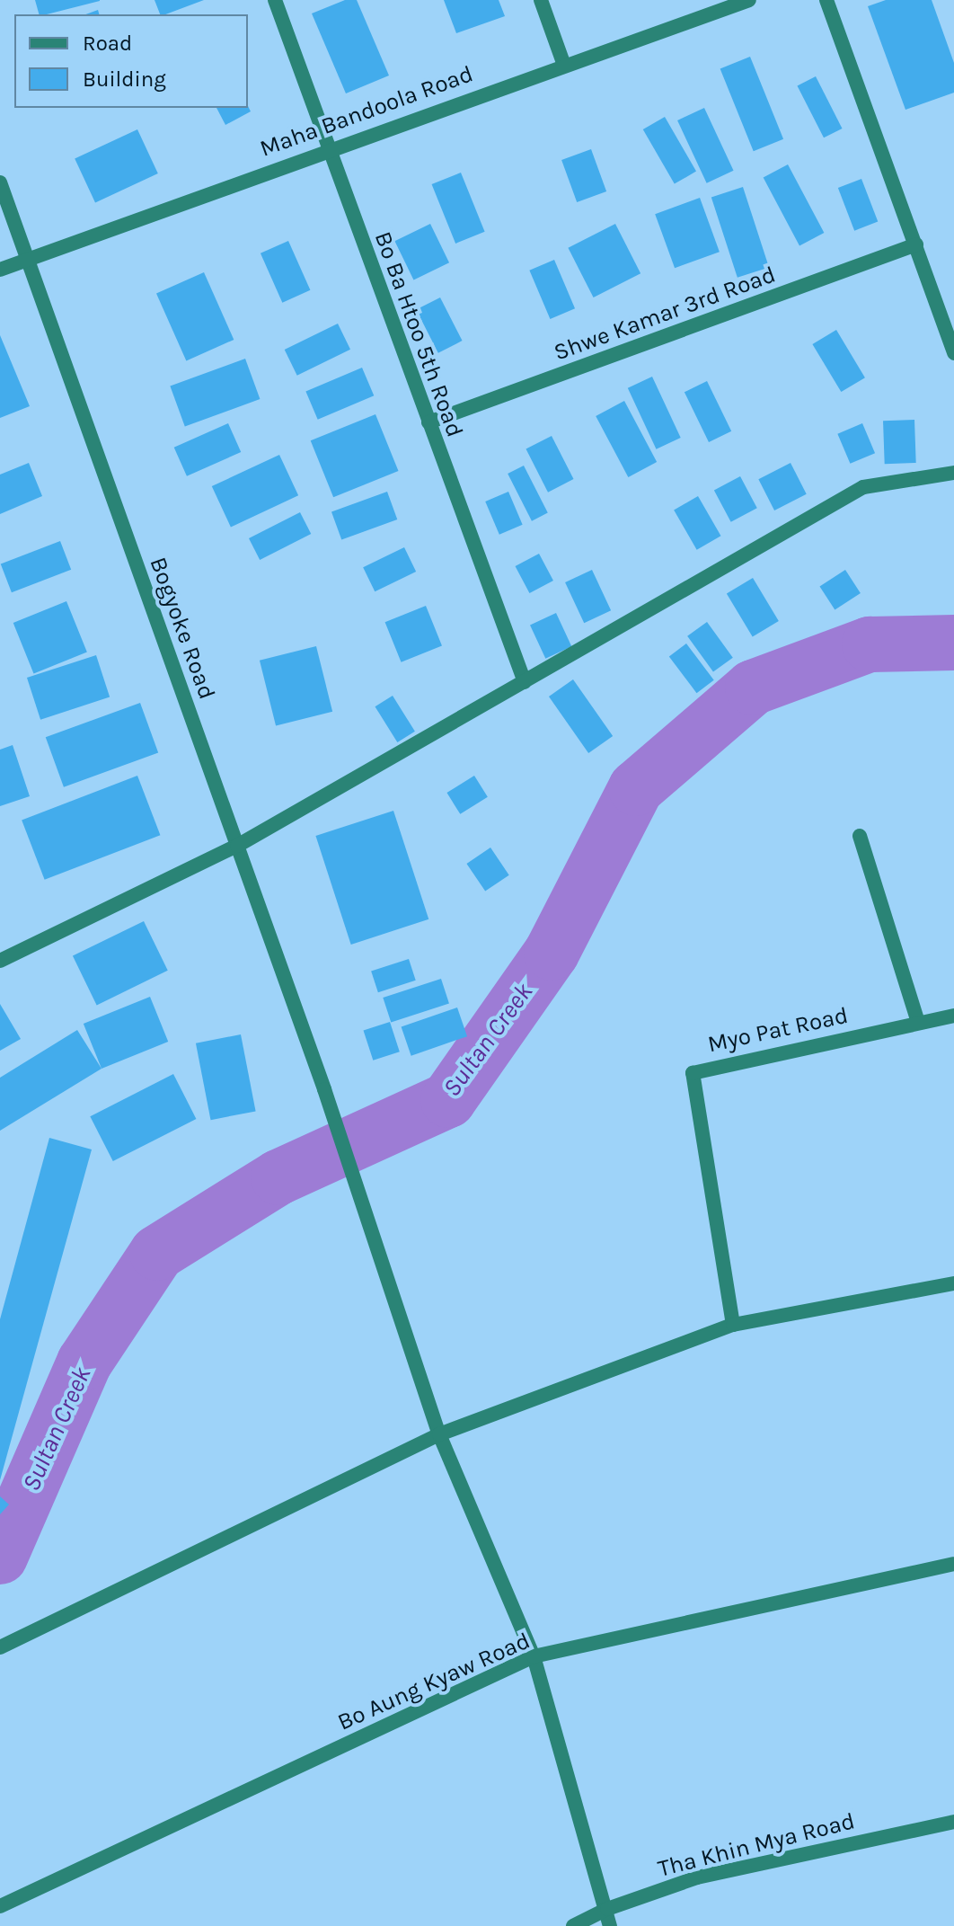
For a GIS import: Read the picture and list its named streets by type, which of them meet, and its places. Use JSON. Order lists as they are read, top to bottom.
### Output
{
  "streets": {
    "street": [
      "Maha Bandoola Road",
      "Shwe Kamar 3rd Road",
      "Bo Ba Htoo 5th Road",
      "Bogyoke Road",
      "Myo Pat Road",
      "Bo Aung Kyaw Road",
      "Tha Khin Mya Road"
    ]
  },
  "crossings": [
    ["Maha Bandoola Road", "Bo Ba Htoo 5th Road"],
    ["Maha Bandoola Road", "Bogyoke Road"],
    ["Shwe Kamar 3rd Road", "Bo Ba Htoo 5th Road"],
    ["Bogyoke Road", "Bo Aung Kyaw Road"],
    ["Bogyoke Road", "Tha Khin Mya Road"]
  ],
  "water": ["Sultan Creek"],
  "legend": ["Road", "Building"]
}
